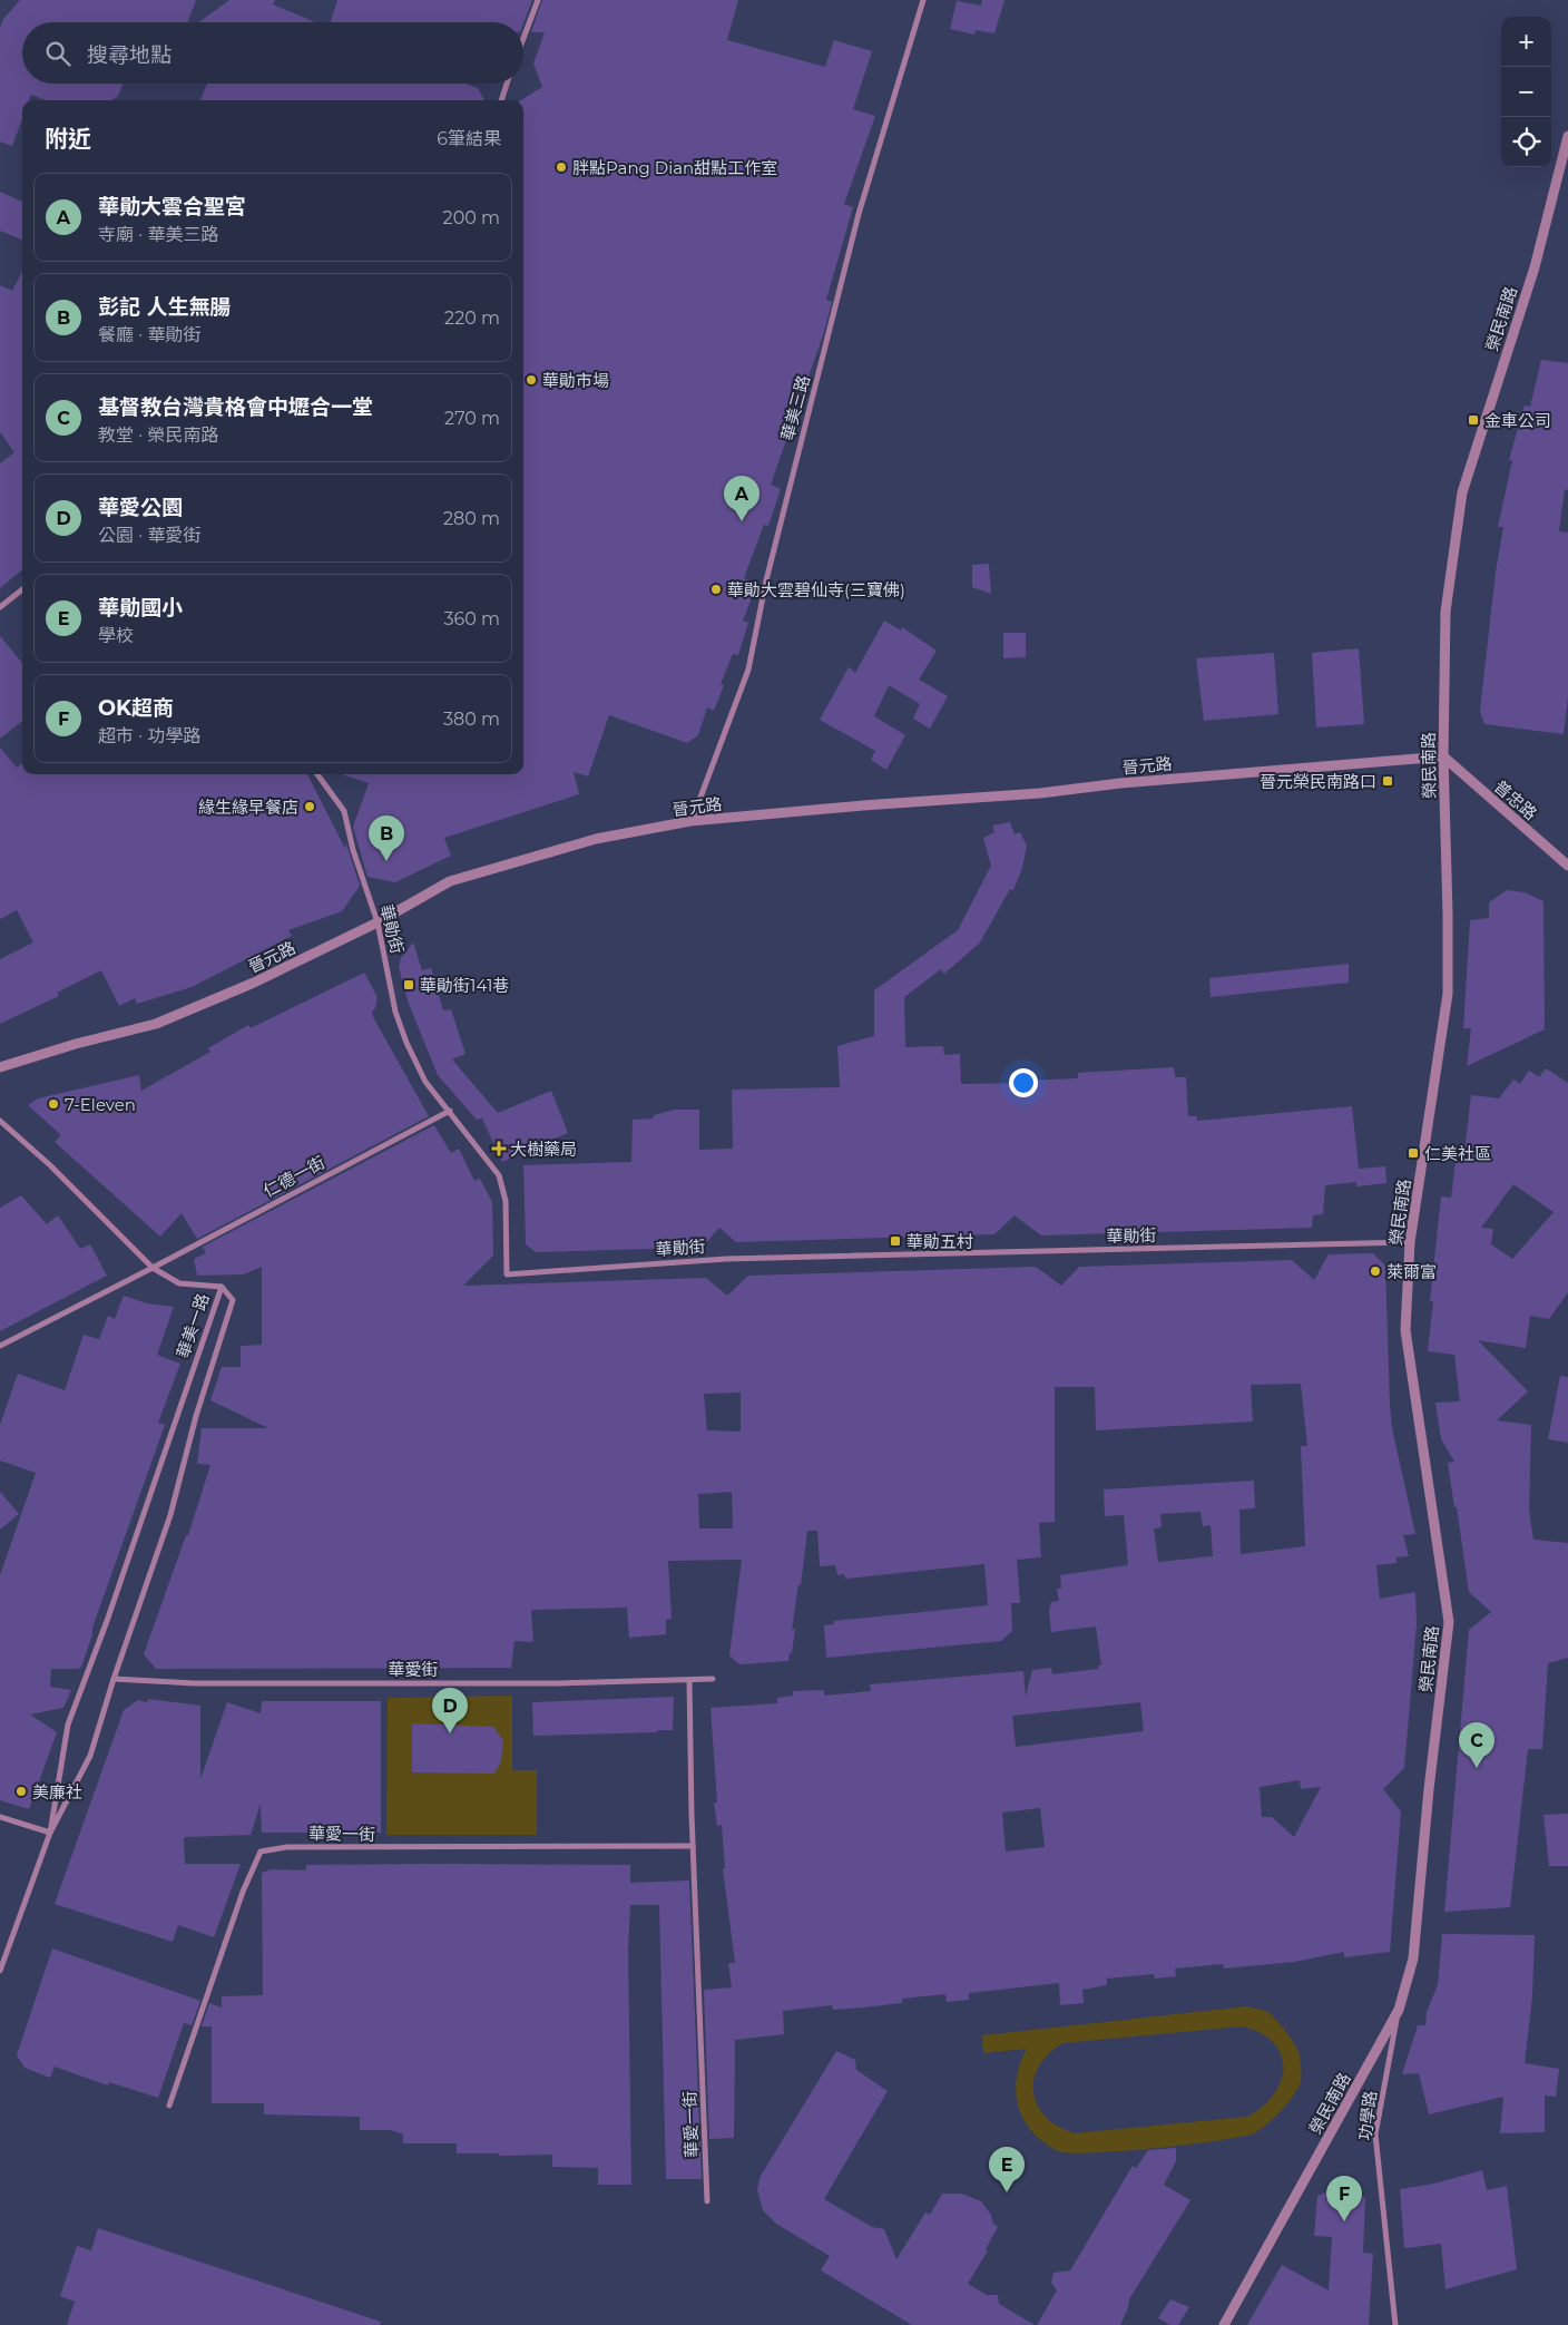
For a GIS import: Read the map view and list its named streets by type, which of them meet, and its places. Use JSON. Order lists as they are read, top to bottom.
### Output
{
  "streets": {
    "street": [
      "榮民南路",
      "華美三路",
      "晉元路",
      "普忠路",
      "華勛街",
      "仁德一街",
      "華美一路",
      "華愛街",
      "華愛一街",
      "功學路"
    ]
  },
  "crossings": [
    ["榮民南路", "晉元路"],
    ["榮民南路", "普忠路"],
    ["榮民南路", "華勛街"],
    ["榮民南路", "功學路"],
    ["華美三路", "晉元路"],
    ["晉元路", "普忠路"],
    ["晉元路", "華勛街"],
    ["華勛街", "仁德一街"],
    ["華美一路", "華愛街"],
    ["華愛街", "華愛一街"]
  ],
  "places": {
    "other": [
      "胖點Pang Dian甜點工作室",
      "華勛市場",
      "華勛大雲碧仙寺(三寶佛)",
      "緣生緣早餐店",
      "7-Eleven",
      "萊爾富",
      "美廉社"
    ],
    "transit": [
      "金車公司",
      "晉元榮民南路口",
      "華勛街141巷",
      "仁美社區",
      "華勛五村"
    ],
    "health": ["大樹藥局"]
  },
  "page": {
    "map_buttons": ["+", "−"],
    "search": "搜尋地點",
    "heading": ["附近", "6筆結果"],
    "list": [
      {
        "mark": "A",
        "name": "華勛大雲合聖宮",
        "note": "寺廟 · 華美三路",
        "value": "200 m"
      },
      {
        "mark": "B",
        "name": "彭記 人生無腸",
        "note": "餐廳 · 華勛街",
        "value": "220 m"
      },
      {
        "mark": "C",
        "name": "基督教台灣貴格會中壢合一堂",
        "note": "教堂 · 榮民南路",
        "value": "270 m"
      },
      {
        "mark": "D",
        "name": "華愛公園",
        "note": "公園 · 華愛街",
        "value": "280 m"
      },
      {
        "mark": "E",
        "name": "華勛國小",
        "note": "學校",
        "value": "360 m"
      },
      {
        "mark": "F",
        "name": "OK超商",
        "note": "超市 · 功學路",
        "value": "380 m"
      }
    ],
    "pins": [
      "A",
      "B",
      "D",
      "C",
      "E",
      "F"
    ]
  }
}
